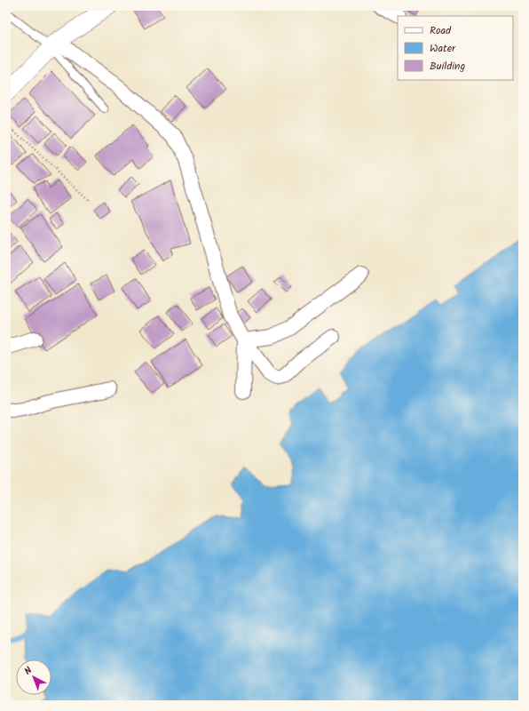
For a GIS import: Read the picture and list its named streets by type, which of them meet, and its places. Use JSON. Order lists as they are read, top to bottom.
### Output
{
  "legend": ["Road", "Water", "Building"],
  "north": "top left"
}
